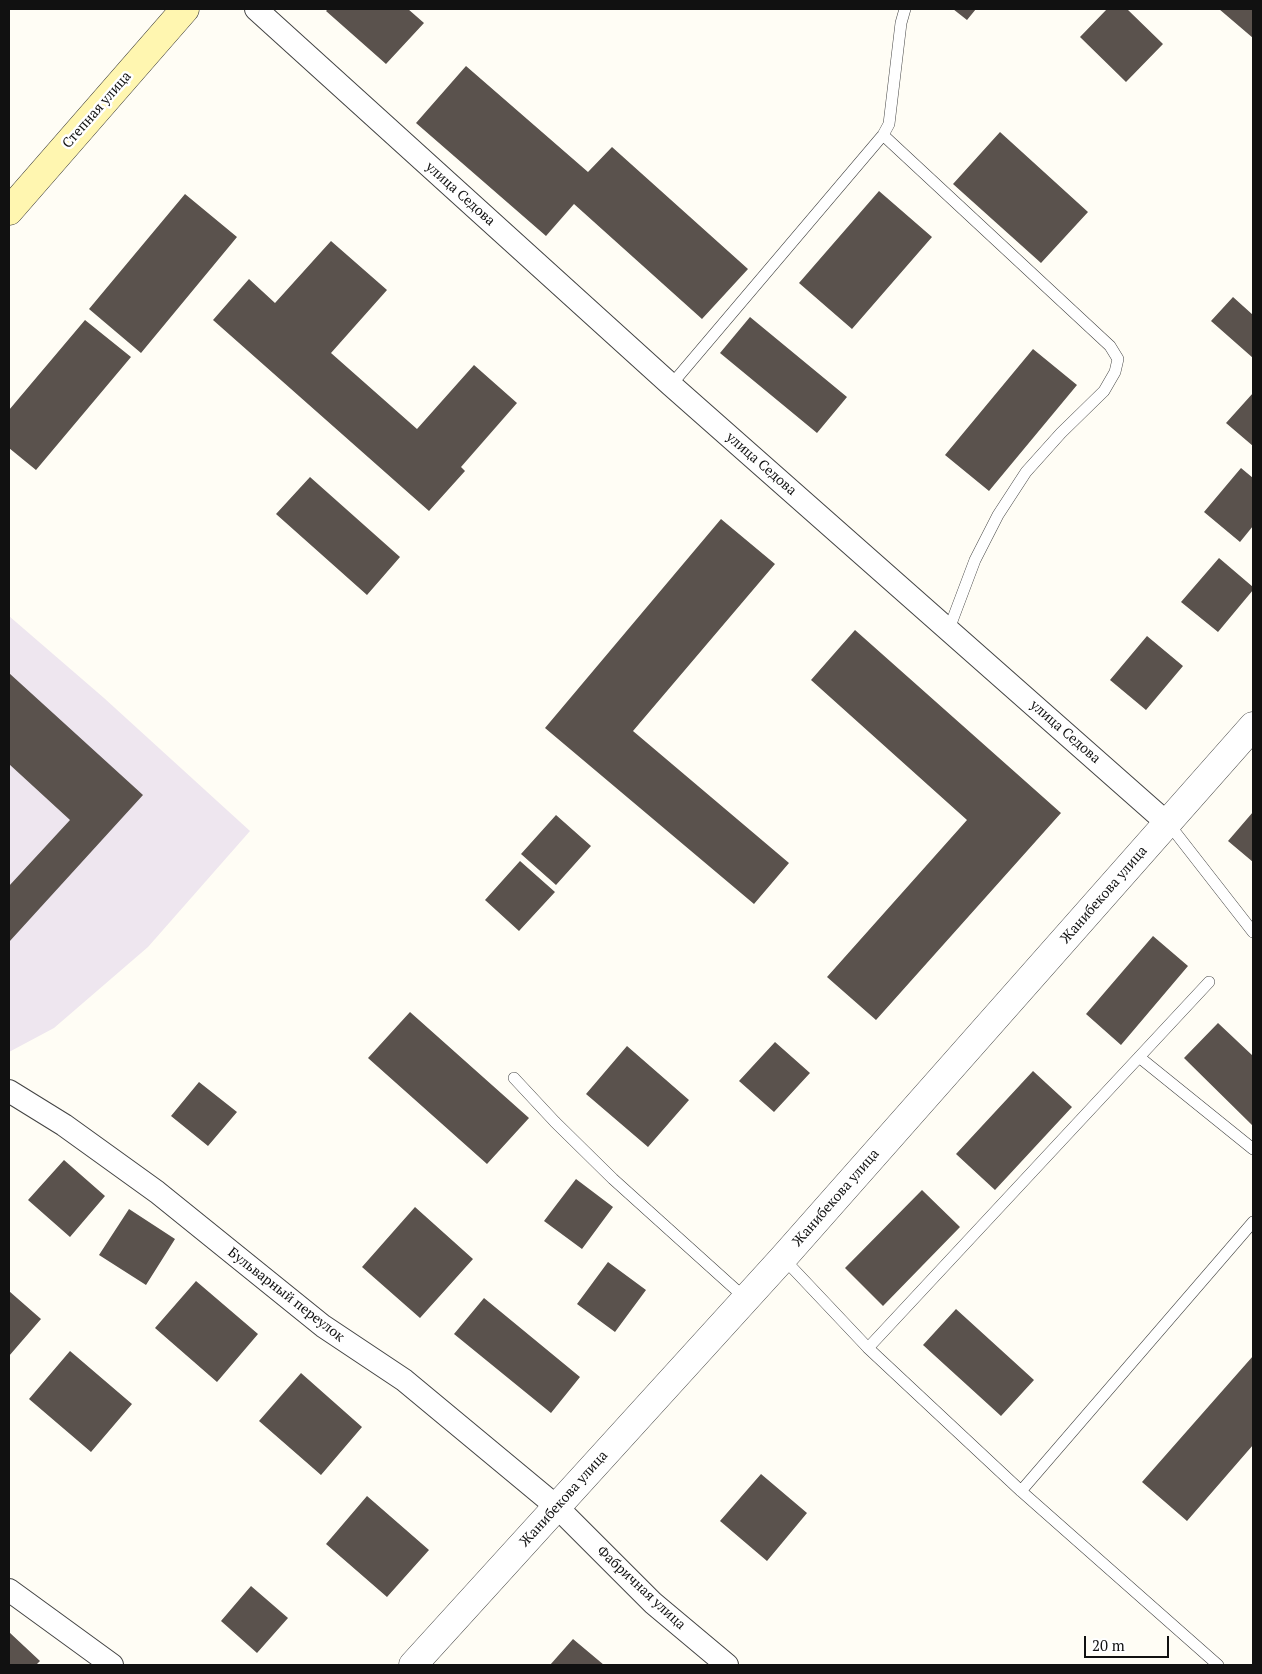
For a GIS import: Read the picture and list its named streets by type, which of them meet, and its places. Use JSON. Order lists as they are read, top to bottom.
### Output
{
  "streets": {
    "main road": ["Степная улица"],
    "street": [
      "улица Седова",
      "Жанибекова улица",
      "Бульварный переулок",
      "Фабричная улица"
    ]
  },
  "crossings": [
    ["улица Седова", "Жанибекова улица"],
    ["Жанибекова улица", "Бульварный переулок"],
    ["Жанибекова улица", "Фабричная улица"],
    ["Бульварный переулок", "Фабричная улица"]
  ],
  "scale_bar": "20 m"
}
